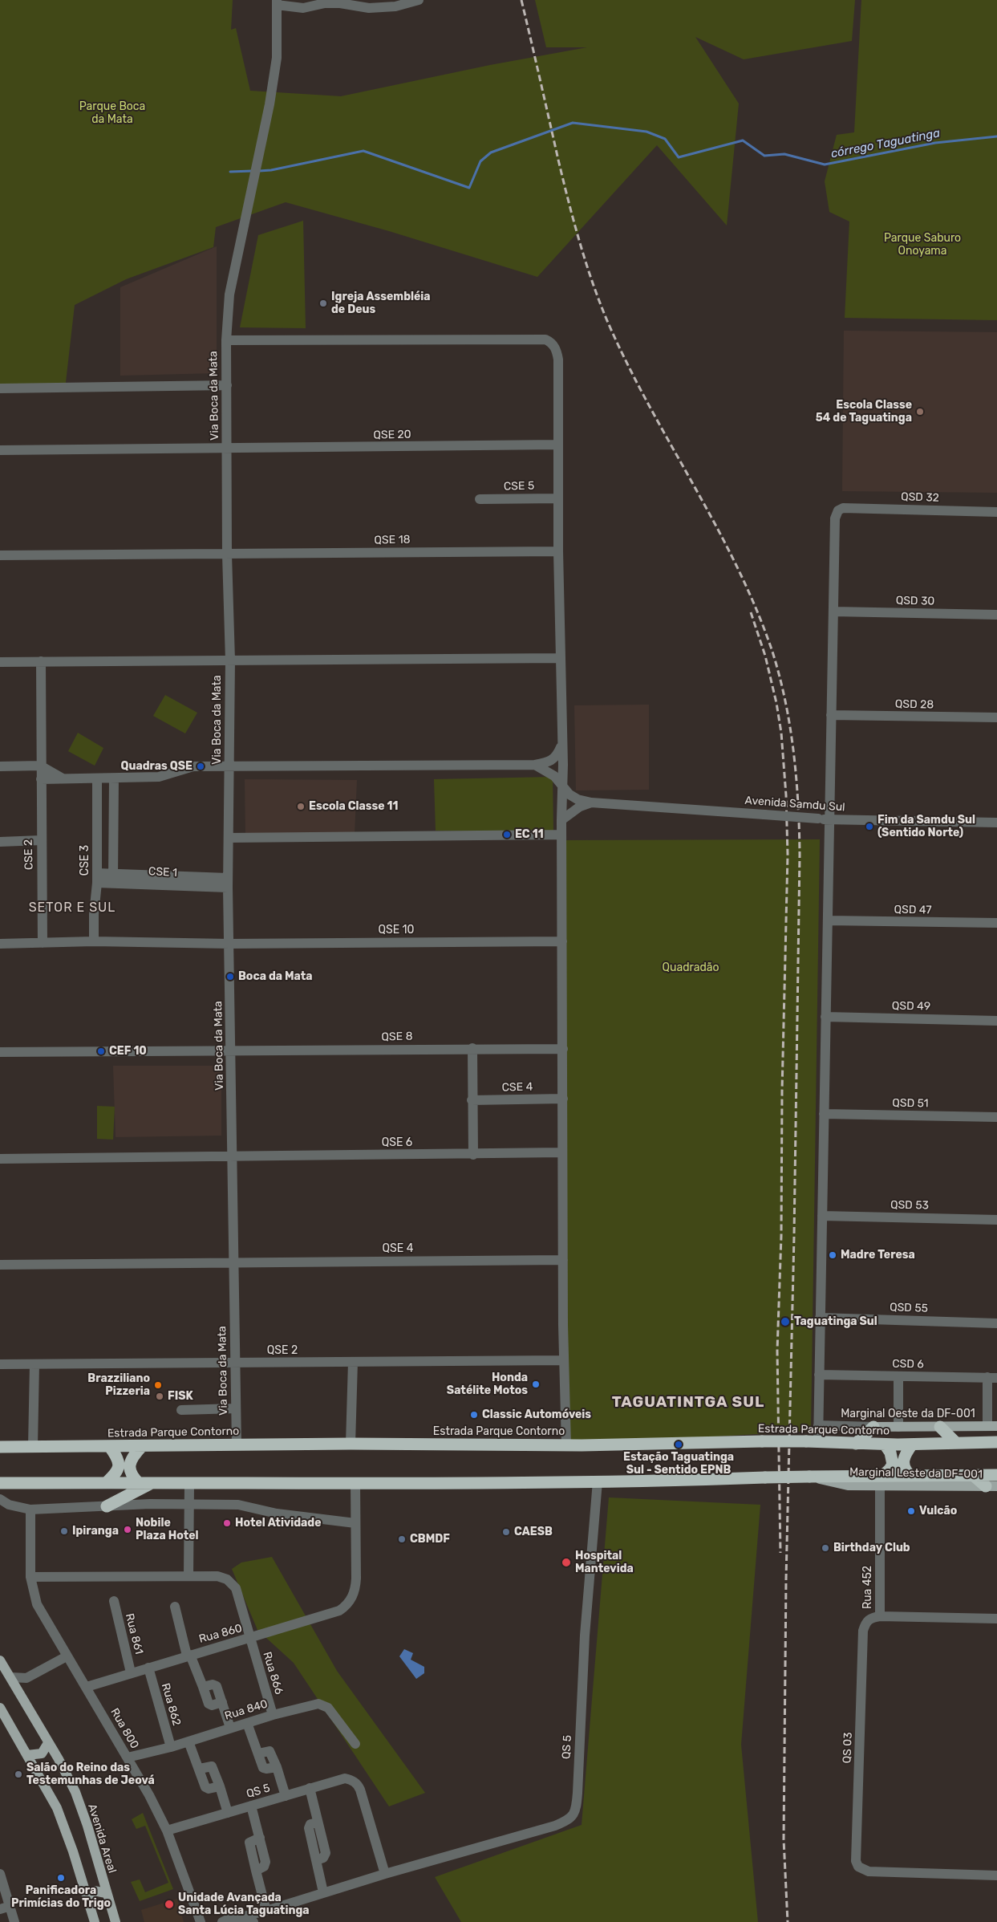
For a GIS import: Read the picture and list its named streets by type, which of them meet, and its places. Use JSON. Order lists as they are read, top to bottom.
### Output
{
  "streets": {
    "highway": ["Estrada Parque Contorno"],
    "main road": ["Marginal Oeste da DF-001", "Marginal Leste da DF-001", "Avenida Areal"],
    "street": [
      "Via Boca da Mata",
      "QSE 20",
      "CSE 5",
      "QSD 32",
      "QSE 18",
      "QSD 30",
      "QSD 28",
      "Avenida Samdu Sul",
      "CSE 2",
      "CSE 3",
      "CSE 1",
      "QSD 47",
      "QSE 10",
      "QSD 49",
      "QSE 8",
      "CSE 4",
      "QSD 51",
      "QSE 6",
      "QSD 53",
      "QSE 4",
      "QSD 55",
      "QSE 2",
      "CSD 6",
      "Rua 452",
      "Rua 861",
      "Rua 860",
      "Rua 866",
      "Rua 862",
      "Rua 840",
      "Rua 800",
      "QS 5",
      "QS 03"
    ]
  },
  "crossings": [
    ["Via Boca da Mata", "QSE 20"],
    ["Via Boca da Mata", "QSE 18"],
    ["Via Boca da Mata", "CSE 1"],
    ["Via Boca da Mata", "QSE 10"],
    ["Via Boca da Mata", "QSE 8"],
    ["Via Boca da Mata", "QSE 6"],
    ["Via Boca da Mata", "QSE 4"],
    ["Via Boca da Mata", "QSE 2"],
    ["Via Boca da Mata", "Estrada Parque Contorno"],
    ["QSD 32", "QSD 30"],
    ["CSE 2", "QSE 10"],
    ["CSE 3", "CSE 1"],
    ["CSE 3", "QSE 10"],
    ["Marginal Leste da DF-001", "Rua 452"],
    ["Rua 452", "QS 03"],
    ["Rua 861", "Rua 860"],
    ["Rua 860", "Rua 866"],
    ["Rua 860", "Rua 862"],
    ["Rua 860", "Rua 800"],
    ["Rua 866", "Rua 840"],
    ["Rua 866", "Rua 800"],
    ["Rua 862", "Rua 840"],
    ["Rua 840", "Rua 800"],
    ["Rua 800", "QS 5"]
  ],
  "districts": ["SETOR E SUL", "TAGUATINTGA SUL"],
  "water": ["córrego Taguatinga"],
  "parks": ["Parque Boca da Mata", "Parque Saburo Onoyama", "Quadradão"],
  "places": [
    "Igreja Assembléia de Deus",
    "Escola Classe 54 de Taguatinga",
    "Quadras QSE",
    "Escola Classe 11",
    "Fim da Samdu Sul (Sentido Norte)",
    "EC 11",
    "Boca da Mata",
    "CEF 10",
    "Madre Teresa",
    "Taguatinga Sul",
    "Honda Satélite Motos",
    "Brazziliano Pizzeria",
    "FISK",
    "Classic Automóveis",
    "Estação Taguatinga Sul - Sentido EPNB",
    "Vulcão",
    "Hotel Atividade",
    "Nobile Plaza Hotel",
    "Ipiranga",
    "CAESB",
    "CBMDF",
    "Birthday Club",
    "Hospital Mantevida",
    "Salão do Reino das Testemunhas de Jeová",
    "Panificadora Primícias do Trigo",
    "Unidade Avançada Santa Lúcia Taguatinga"
  ]
}
